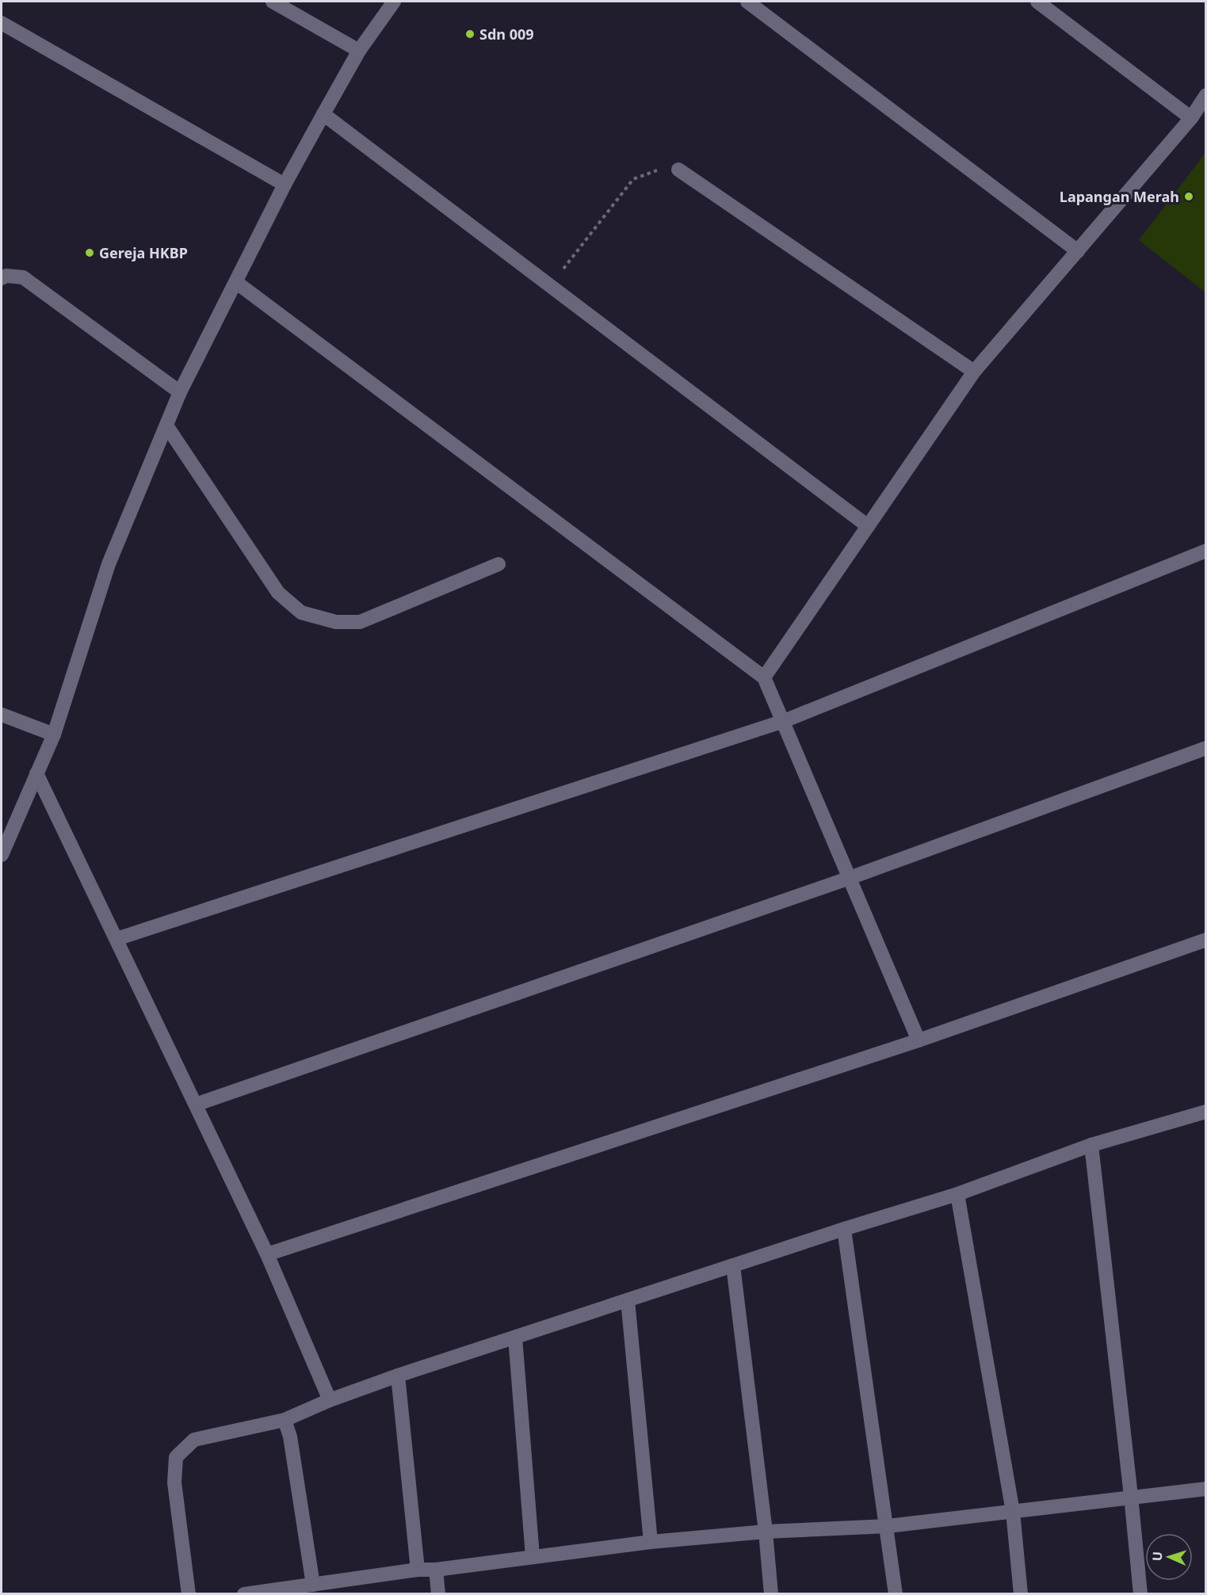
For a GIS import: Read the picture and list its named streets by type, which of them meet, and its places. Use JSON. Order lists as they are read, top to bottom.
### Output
{
  "places": ["Sdn 009", "Lapangan Merah", "Gereja HKBP"],
  "north": "left"
}
